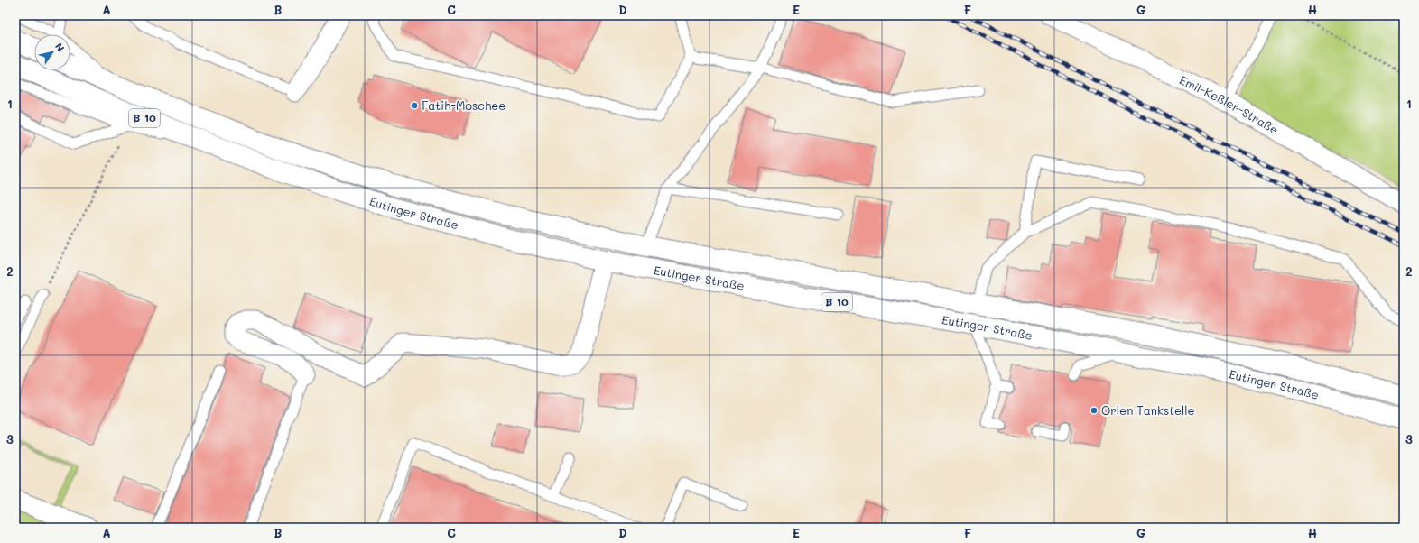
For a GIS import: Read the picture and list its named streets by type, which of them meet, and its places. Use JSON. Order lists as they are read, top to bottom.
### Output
{
  "streets": {
    "main road": ["B 10", "Eutinger Straße"],
    "street": ["Emil-Keßler-Straße"]
  },
  "places": ["Fatih-Moschee", "Orlen Tankstelle"],
  "north": "top right",
  "grid": {
    "columns": [
      "A",
      "B",
      "C",
      "D",
      "E",
      "F",
      "G",
      "H"
    ],
    "rows": ["1", "2", "3"]
  }
}
